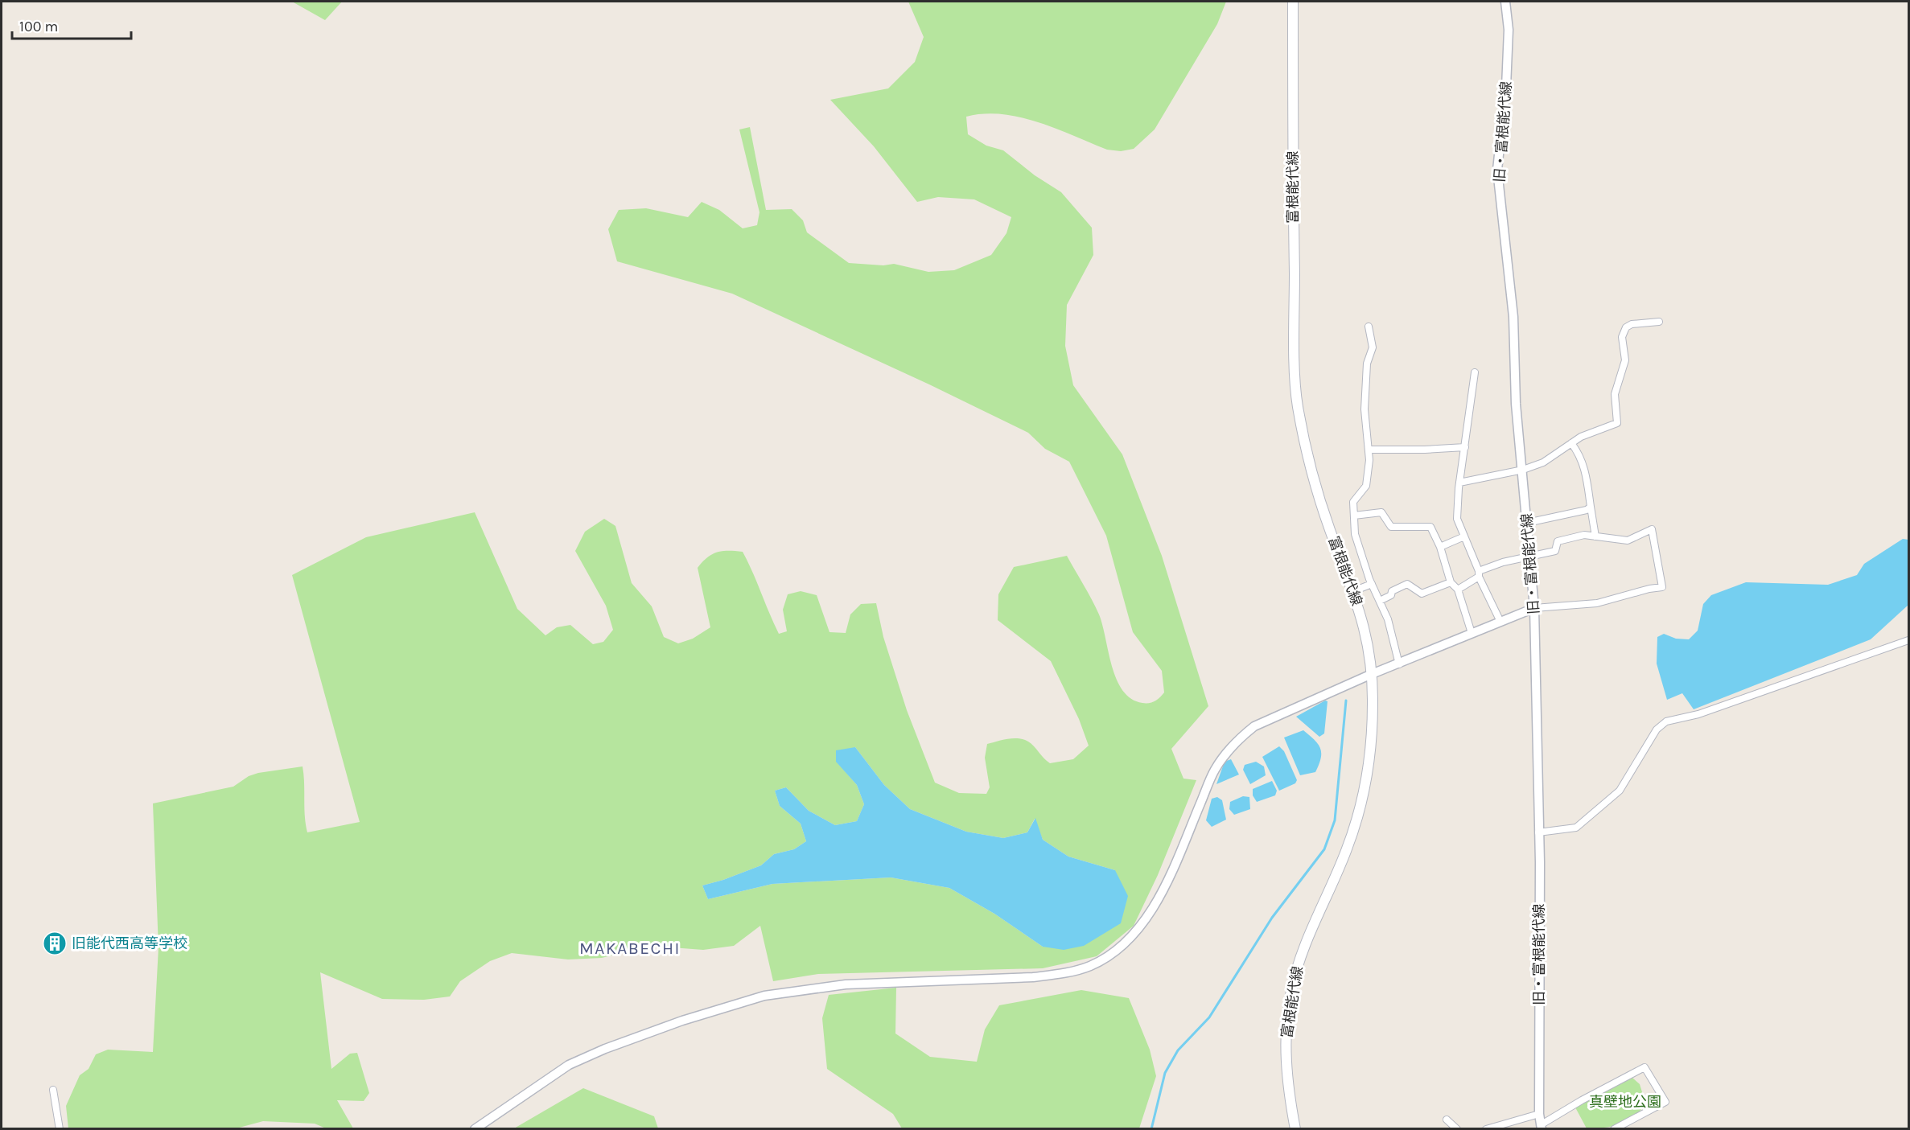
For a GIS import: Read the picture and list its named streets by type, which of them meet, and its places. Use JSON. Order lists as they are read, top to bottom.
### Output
{
  "streets": {
    "main road": ["富根能代線"],
    "street": ["旧・富根能代線"]
  },
  "districts": ["MAKABECHI"],
  "parks": ["真壁地公園"],
  "places": {
    "building": ["旧能代西高等学校"]
  },
  "scale_bar": "100 m"
}
